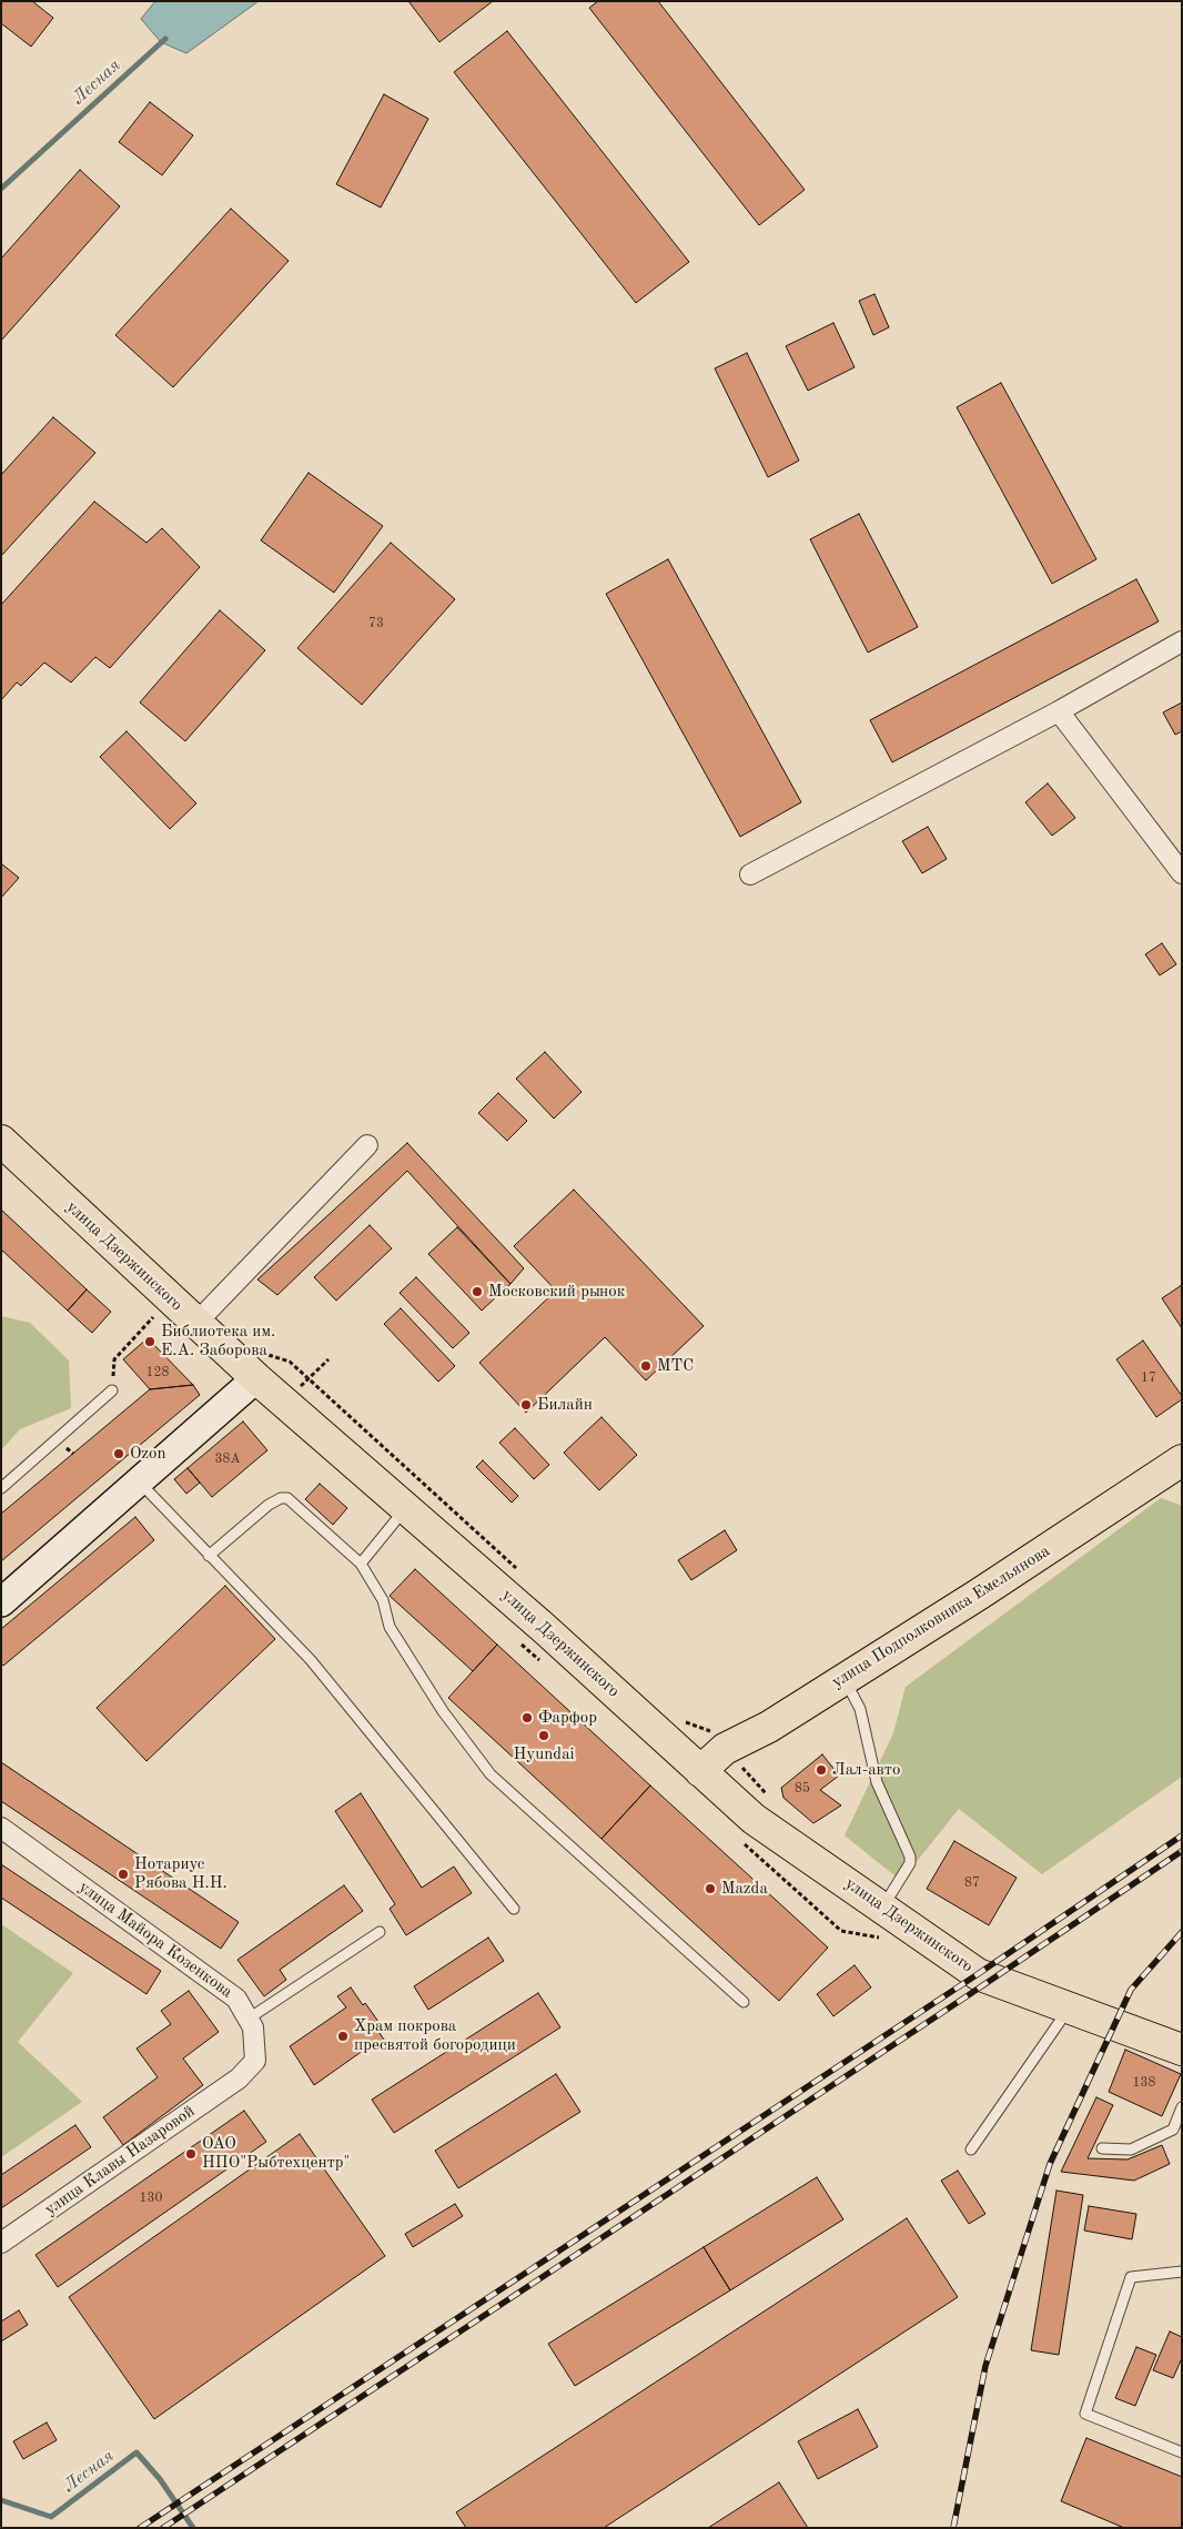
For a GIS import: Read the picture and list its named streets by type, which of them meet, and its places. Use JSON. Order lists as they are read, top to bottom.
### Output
{
  "streets": {
    "main road": ["улица Дзержинского", "улица Подполковника Емельянова"],
    "street": ["улица Майора Козенкова", "улица Клавы Назаровой"]
  },
  "crossings": [
    ["улица Дзержинского", "улица Подполковника Емельянова"],
    ["улица Майора Козенкова", "улица Клавы Назаровой"]
  ],
  "water": ["Лесная"],
  "places": [
    "Московский рынок",
    "Библиотека им. Е.А. Заборова",
    "МТС",
    "Билайн",
    "Ozon",
    "Фарфор",
    "Hyundai",
    "Лал-авто",
    "Нотариус Рябова Н.Н.",
    "Mazda",
    "Храм покрова пресвятой богородици",
    "ОАО НПО\"Рыбтехцентр\""
  ],
  "house_numbers": [
    "73",
    "128",
    "17",
    "38А",
    "85",
    "87",
    "138",
    "130"
  ]
}
